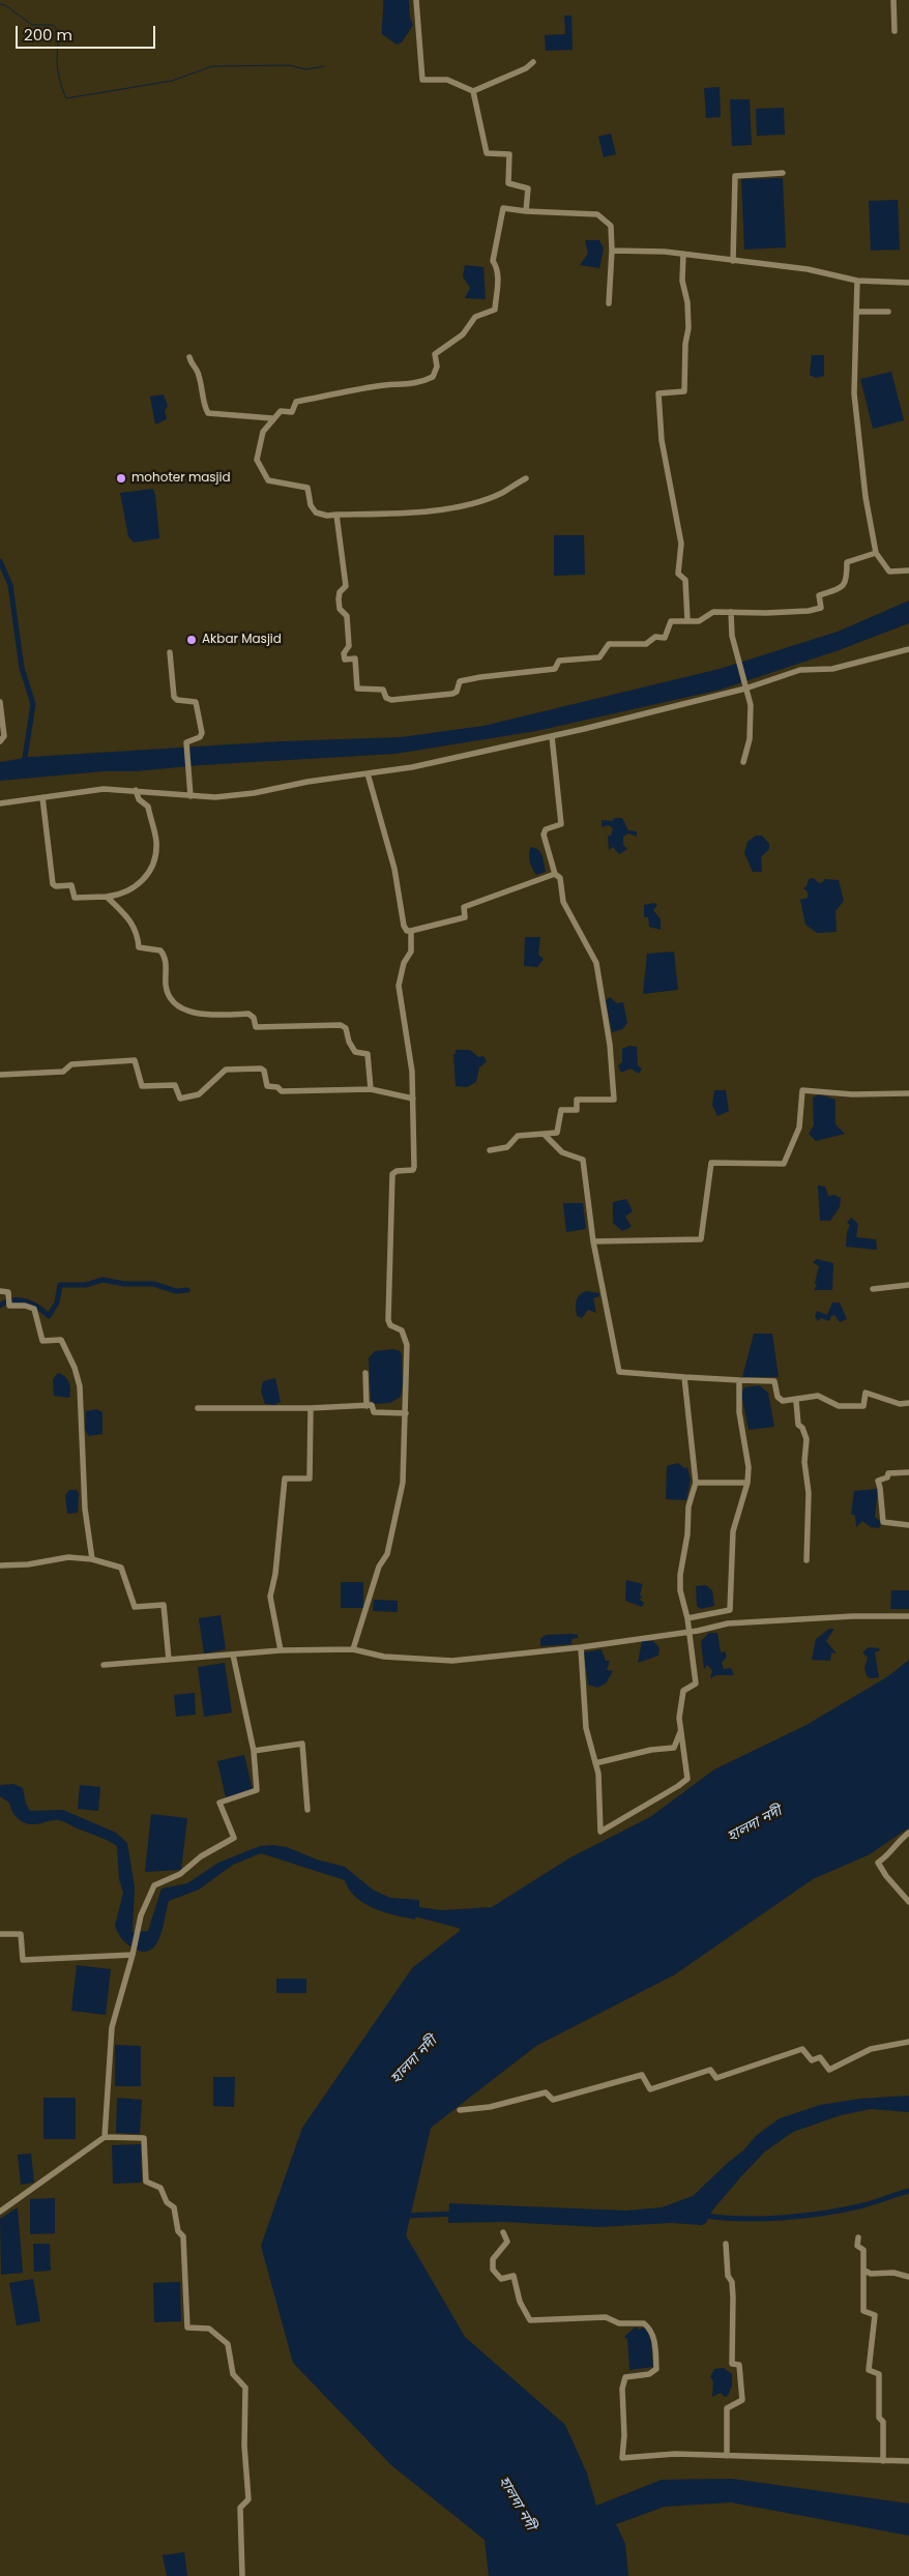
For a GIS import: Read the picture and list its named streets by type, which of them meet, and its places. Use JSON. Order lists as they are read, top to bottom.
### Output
{
  "water": ["হালদা নদী"],
  "places": ["mohoter masjid", "Akbar Masjid"],
  "scale_bar": "200 m"
}
